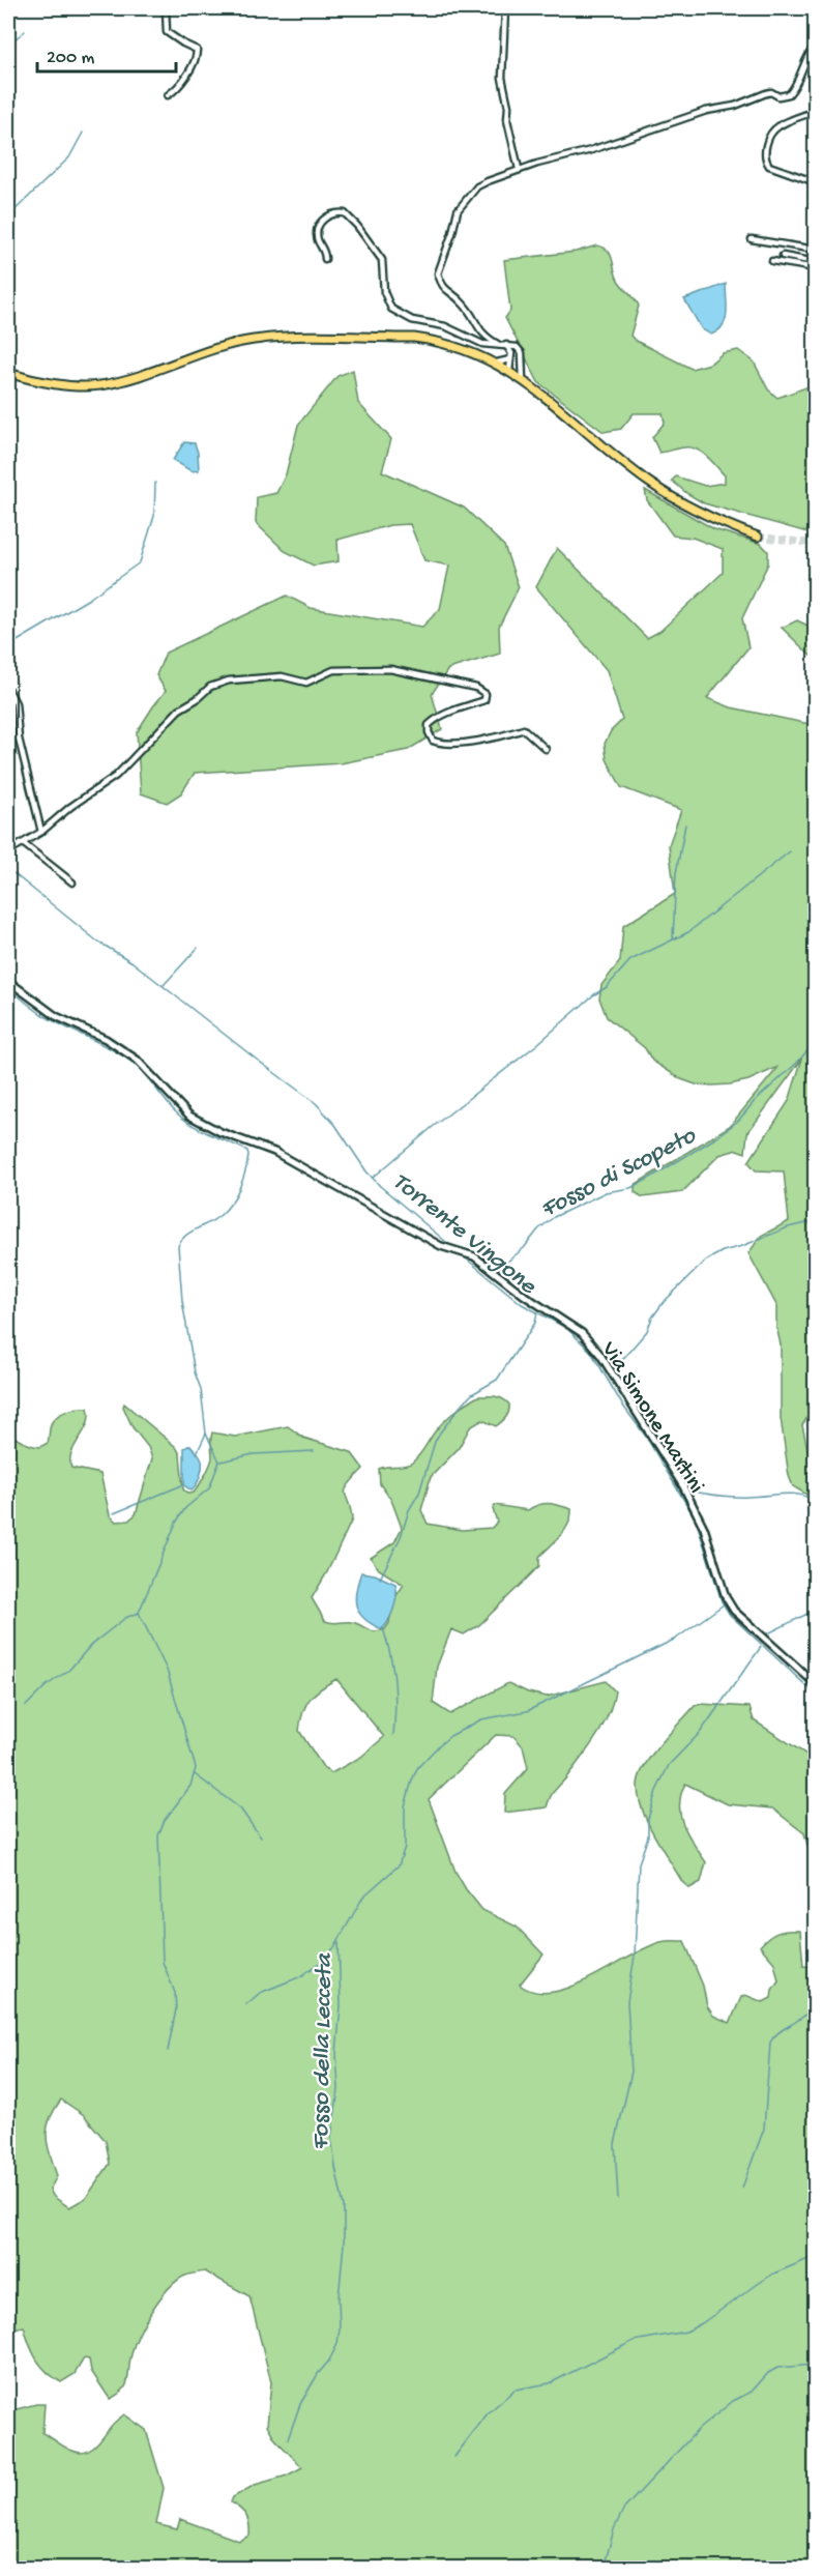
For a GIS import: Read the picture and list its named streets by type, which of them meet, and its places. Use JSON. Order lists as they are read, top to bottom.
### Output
{
  "streets": {
    "street": ["Via Simone Martini"]
  },
  "water": ["Fosso di Scopeto", "Torrente Vingone", "Fosso della Lecceta"],
  "scale_bar": "200 m"
}
